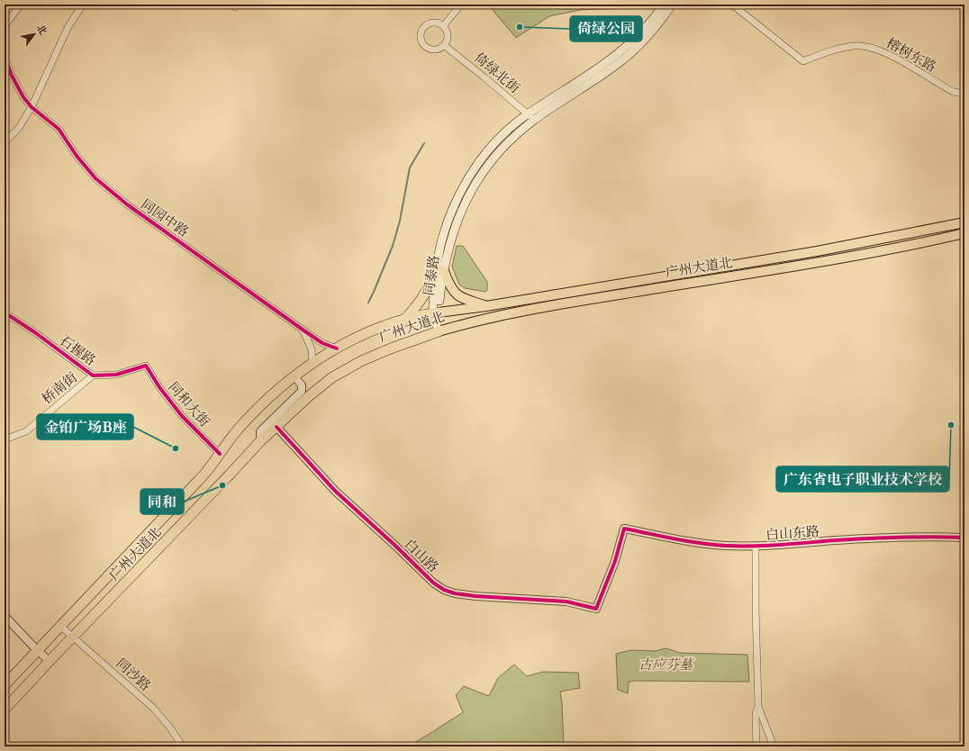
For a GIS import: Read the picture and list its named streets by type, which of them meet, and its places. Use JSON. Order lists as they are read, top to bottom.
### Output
{
  "streets": {
    "highway": ["广州大道北"],
    "main road": ["同泰路"],
    "street": [
      "榕树东路",
      "倚绿北街",
      "同园中路",
      "石握路",
      "桥南街",
      "同和大街",
      "白山东路",
      "白山路",
      "同沙路"
    ]
  },
  "crossings": [
    ["倚绿北街", "同泰路"],
    ["同园中路", "广州大道北"],
    ["广州大道北", "同泰路"],
    ["广州大道北", "同和大街"],
    ["广州大道北", "白山路"],
    ["广州大道北", "同沙路"],
    ["石握路", "桥南街"],
    ["石握路", "同和大街"],
    ["白山东路", "白山路"]
  ],
  "parks": ["古应芬墓"],
  "places": [
    "倚绿公园",
    "广东省电子职业技术学校",
    "金铂广场B座",
    "同和"
  ],
  "north": "top right"
}
